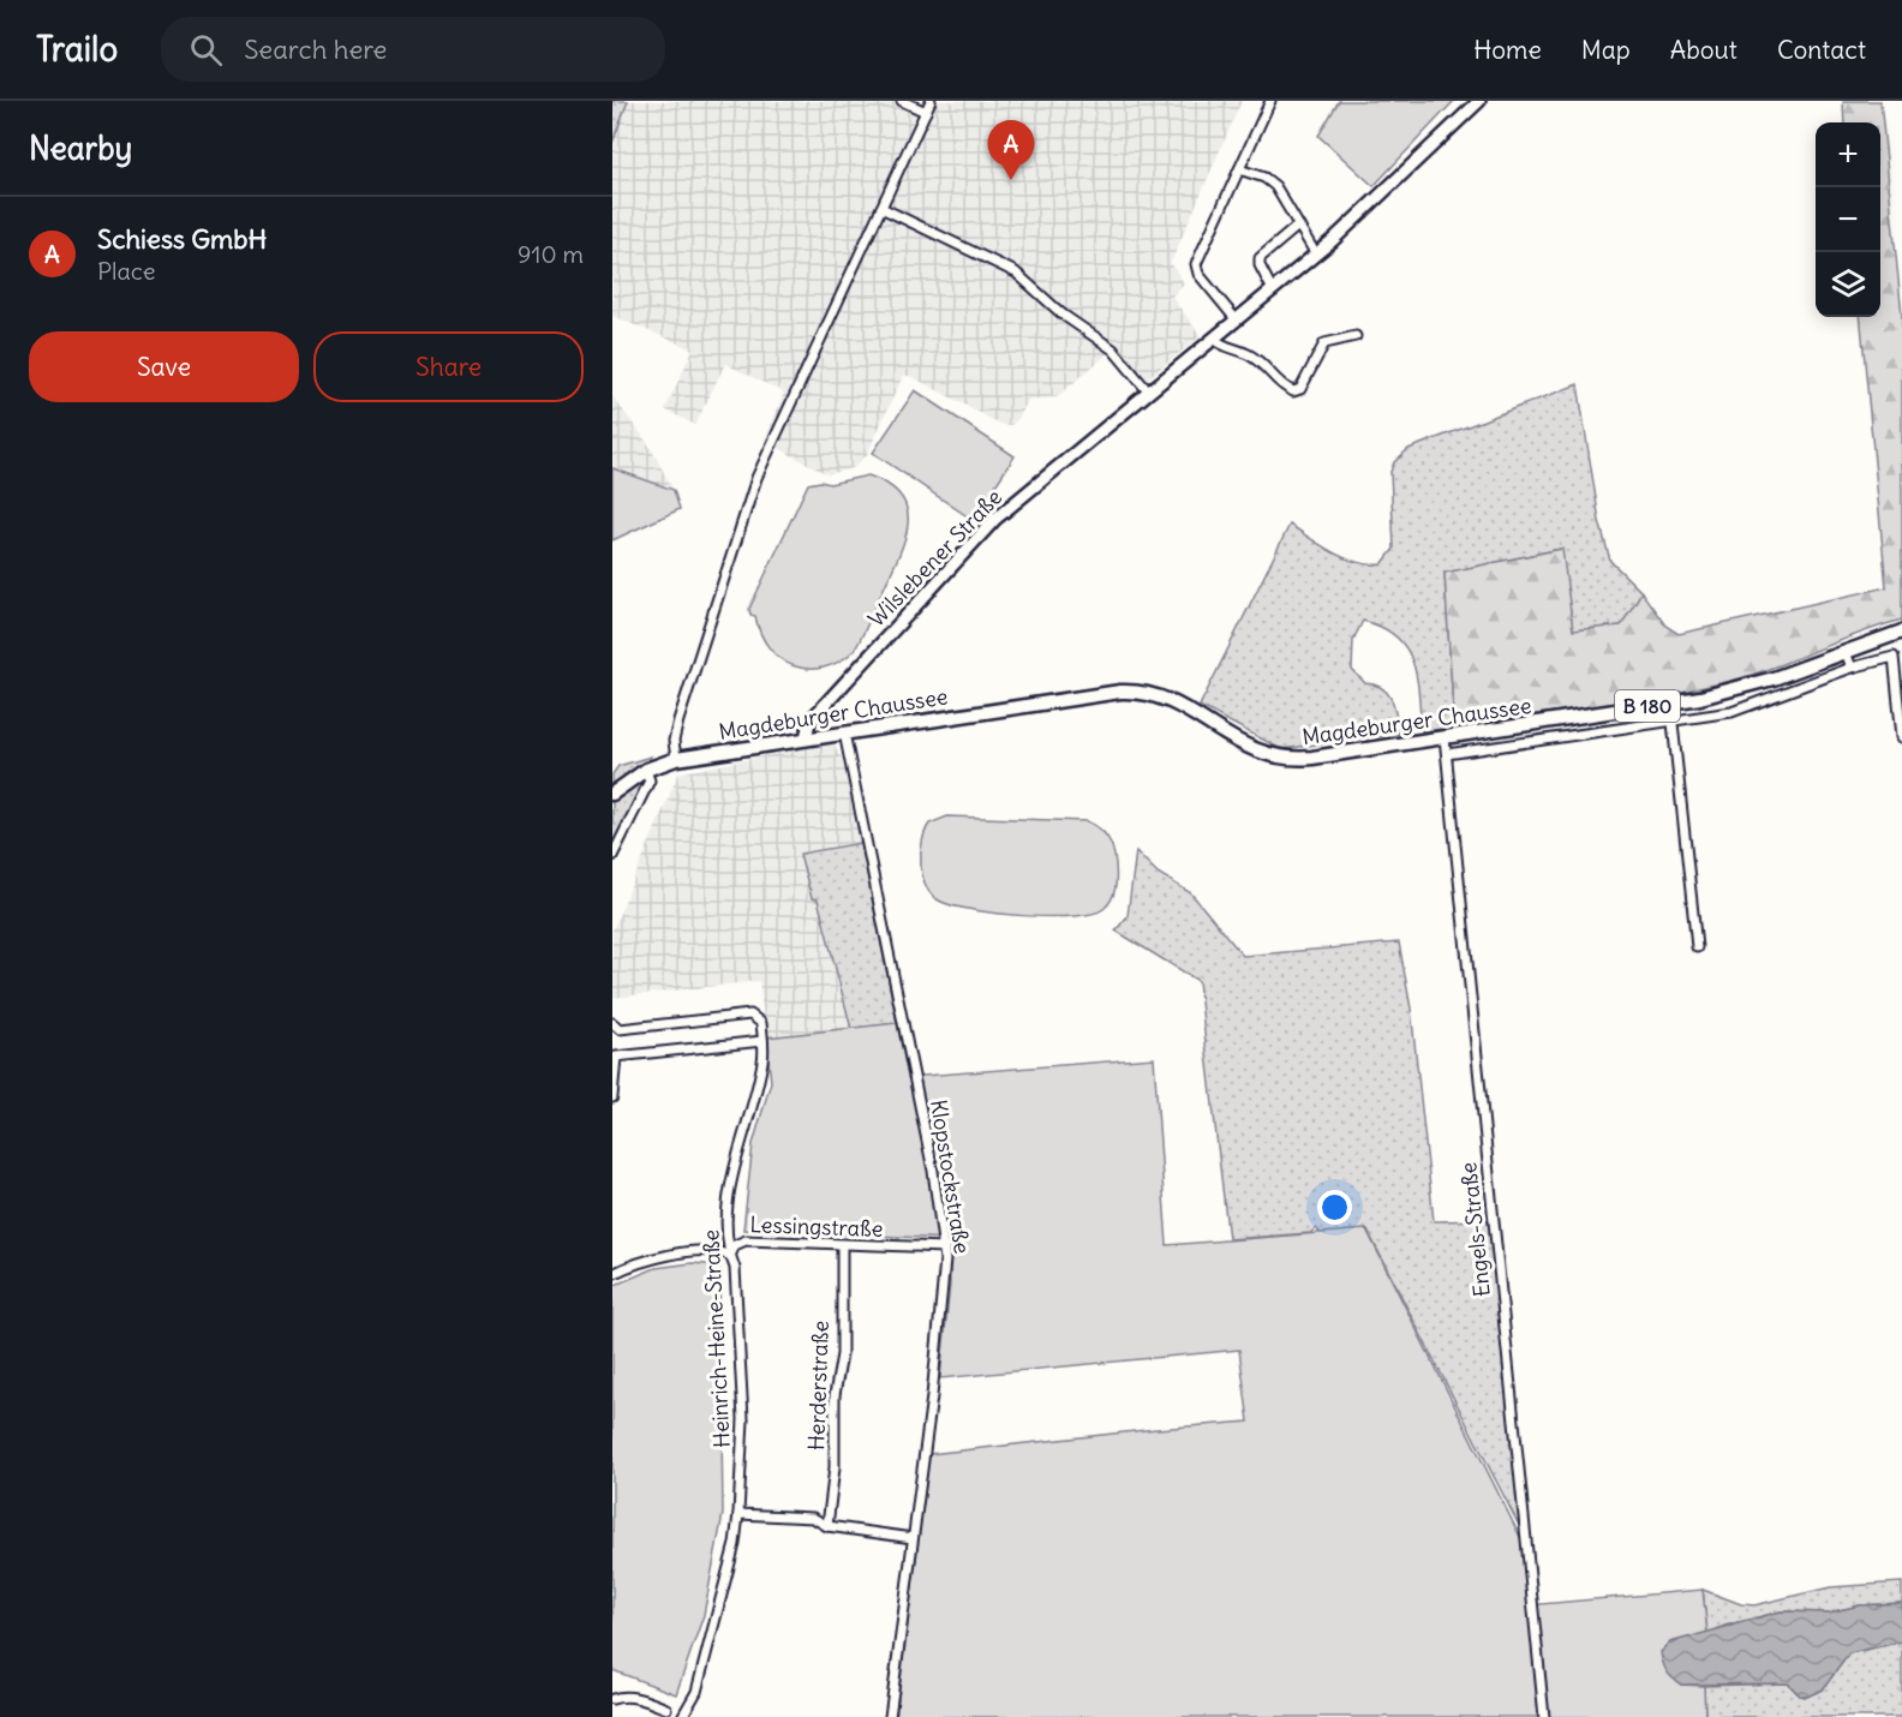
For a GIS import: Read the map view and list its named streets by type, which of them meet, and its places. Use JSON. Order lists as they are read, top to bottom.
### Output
{
  "streets": {
    "main road": ["B 180", "Magdeburger Chaussee"],
    "street": [
      "Wilslebener Straße",
      "Klopstockstraße",
      "Lessingstraße",
      "Engels-Straße",
      "Heinrich-Heine-Straße",
      "Herderstraße"
    ]
  },
  "crossings": [
    ["Wilslebener Straße", "Magdeburger Chaussee"],
    ["Magdeburger Chaussee", "Klopstockstraße"],
    ["Magdeburger Chaussee", "Engels-Straße"],
    ["Klopstockstraße", "Lessingstraße"],
    ["Lessingstraße", "Heinrich-Heine-Straße"],
    ["Lessingstraße", "Herderstraße"]
  ],
  "page": {
    "header": "Trailo",
    "search": "Search here",
    "nav": [
      "Home",
      "Map",
      "About",
      "Contact"
    ],
    "heading": "Nearby",
    "pins": "A",
    "map_buttons": ["+", "−"],
    "list": [
      {
        "mark": "A",
        "name": "Schiess GmbH",
        "note": "Place",
        "value": "910 m"
      }
    ],
    "buttons": ["Save", "Share"]
  }
}
